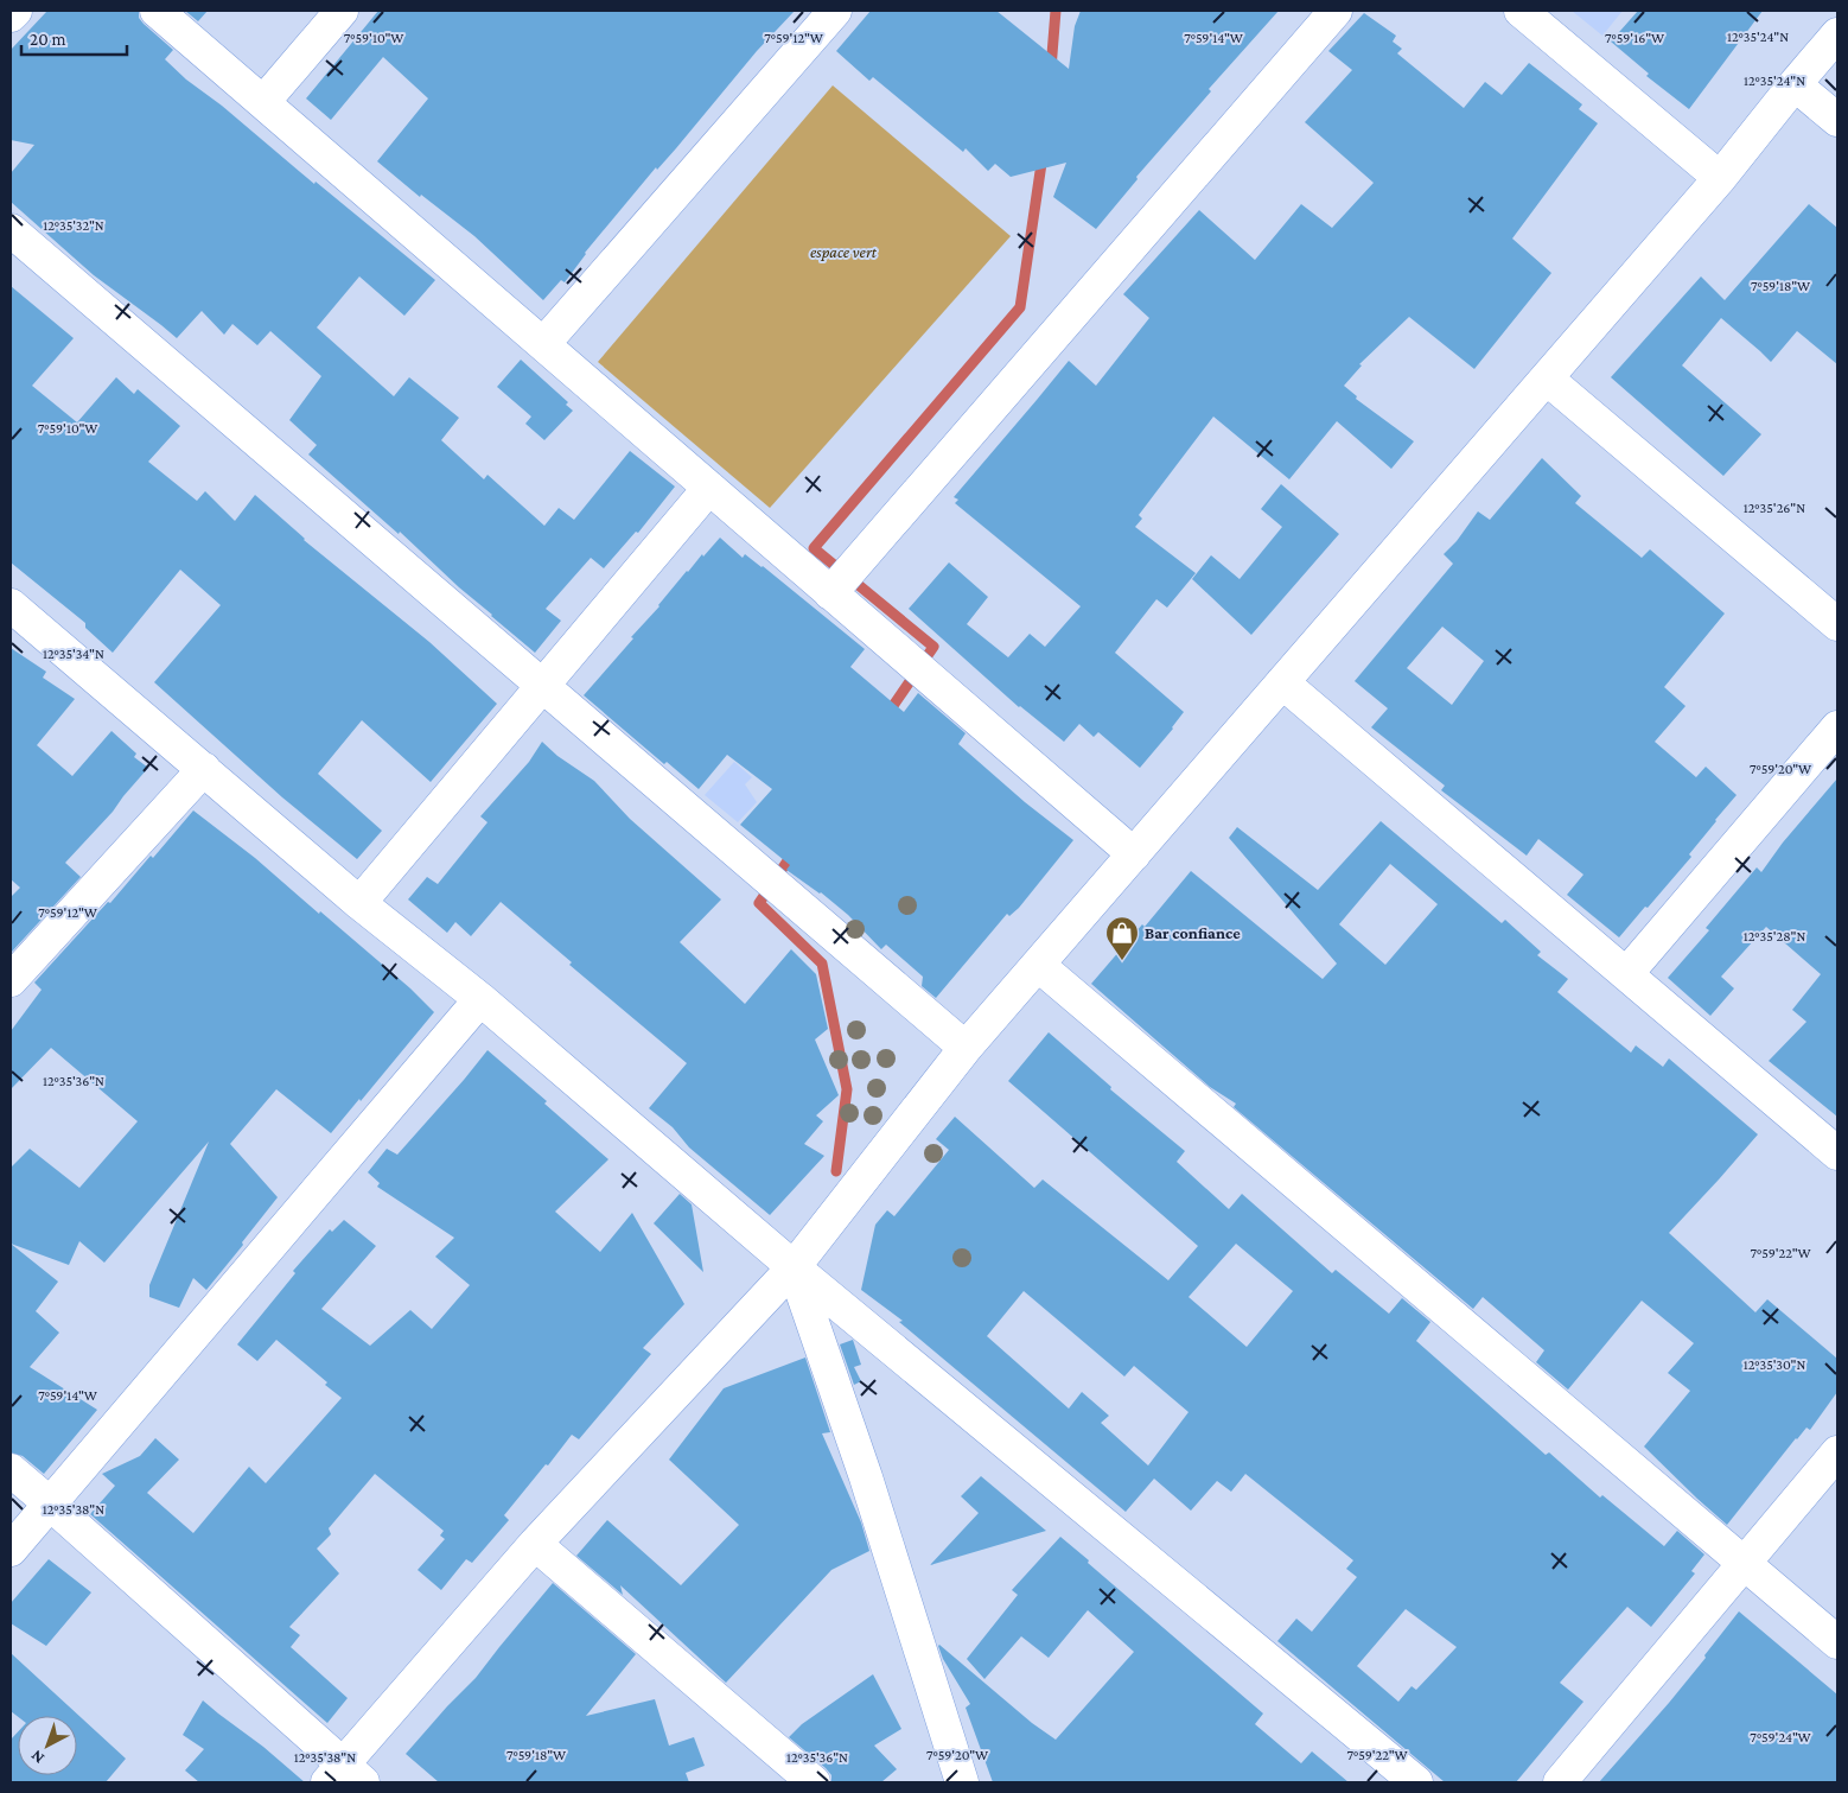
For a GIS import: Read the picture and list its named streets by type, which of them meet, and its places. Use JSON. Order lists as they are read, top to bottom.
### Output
{
  "parks": ["espace vert"],
  "places": {
    "shop": ["Bar confiance"]
  },
  "scale_bar": "20 m",
  "north": "bottom left",
  "coordinates": [
    "12°35'24\"N",
    "7°59'10\"W",
    "7°59'12\"W",
    "7°59'14\"W",
    "7°59'16\"W",
    "12°35'32\"N",
    "7°59'18\"W",
    "12°35'26\"N",
    "12°35'34\"N",
    "7°59'20\"W",
    "12°35'28\"N",
    "12°35'36\"N",
    "7°59'22\"W",
    "12°35'30\"N",
    "12°35'38\"N",
    "7°59'24\"W"
  ]
}
